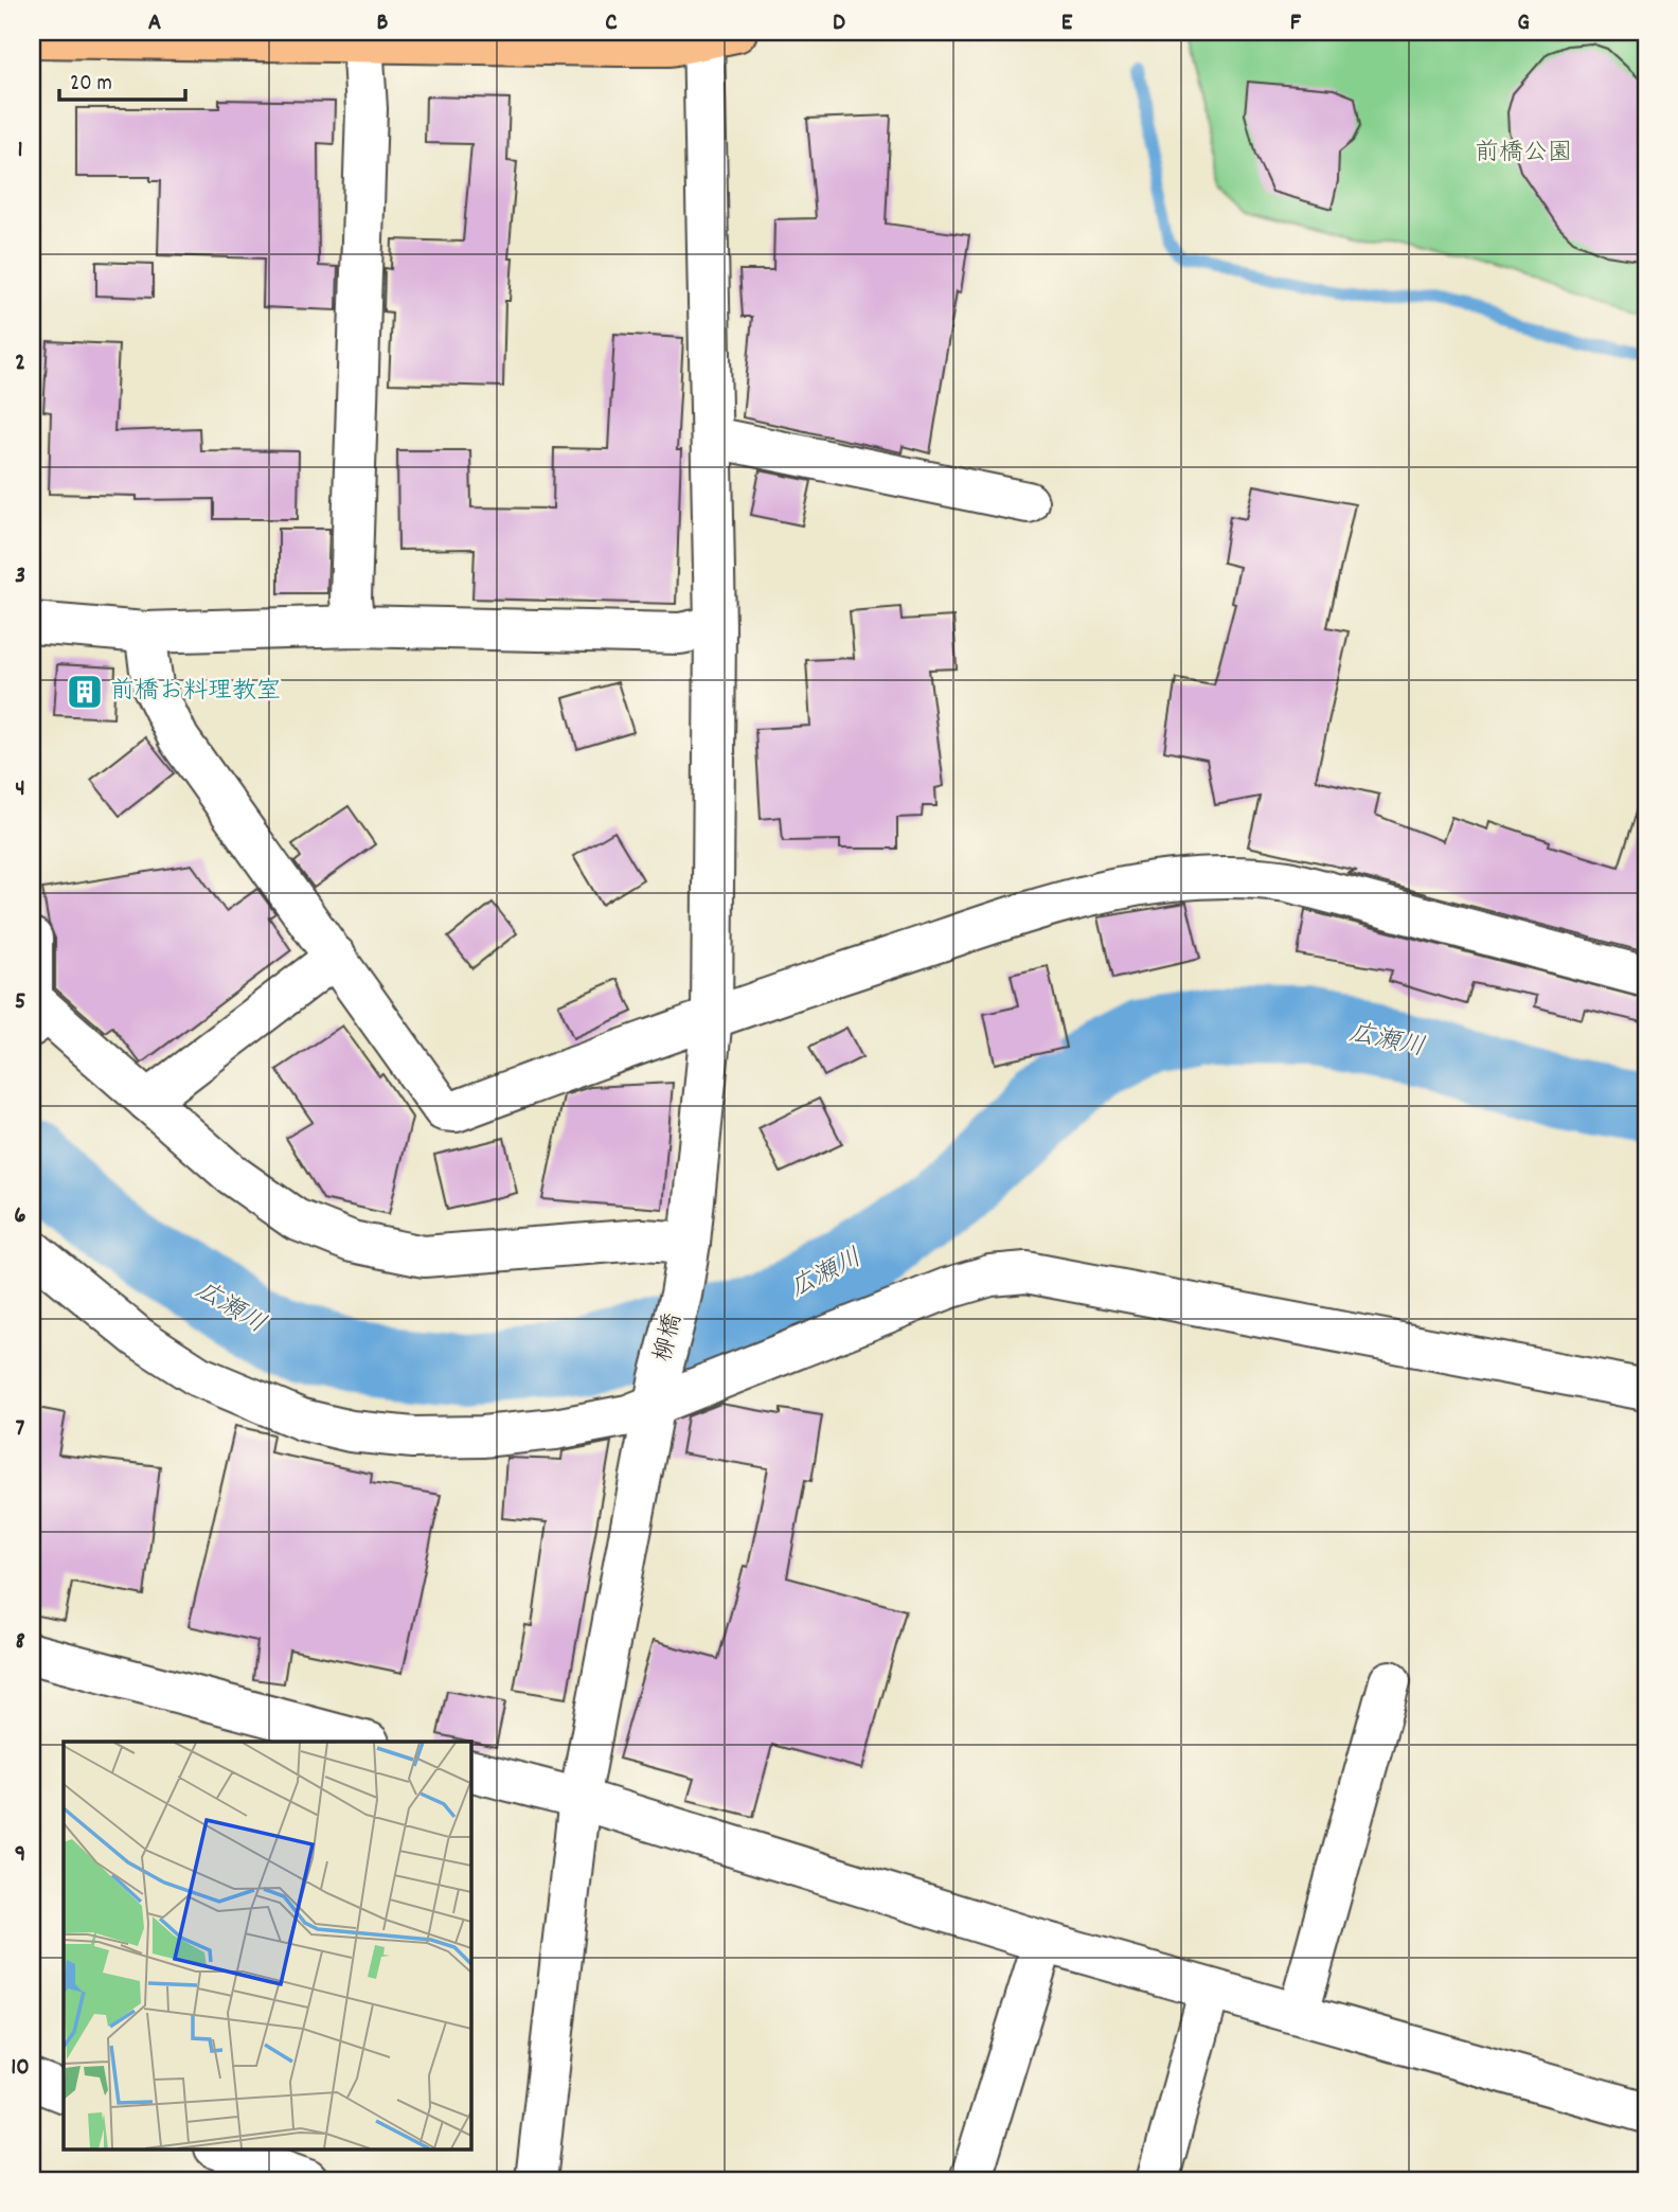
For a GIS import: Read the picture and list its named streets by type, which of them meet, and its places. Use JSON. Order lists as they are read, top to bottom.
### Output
{
  "streets": {
    "street": ["柳橋"]
  },
  "water": ["広瀬川"],
  "parks": ["前橋公園"],
  "places": {
    "building": ["前橋お料理教室"]
  },
  "scale_bar": "20 m",
  "grid": {
    "columns": [
      "A",
      "B",
      "C",
      "D",
      "E",
      "F",
      "G"
    ],
    "rows": [
      "1",
      "2",
      "3",
      "4",
      "5",
      "6",
      "7",
      "8",
      "9",
      "10"
    ]
  }
}
